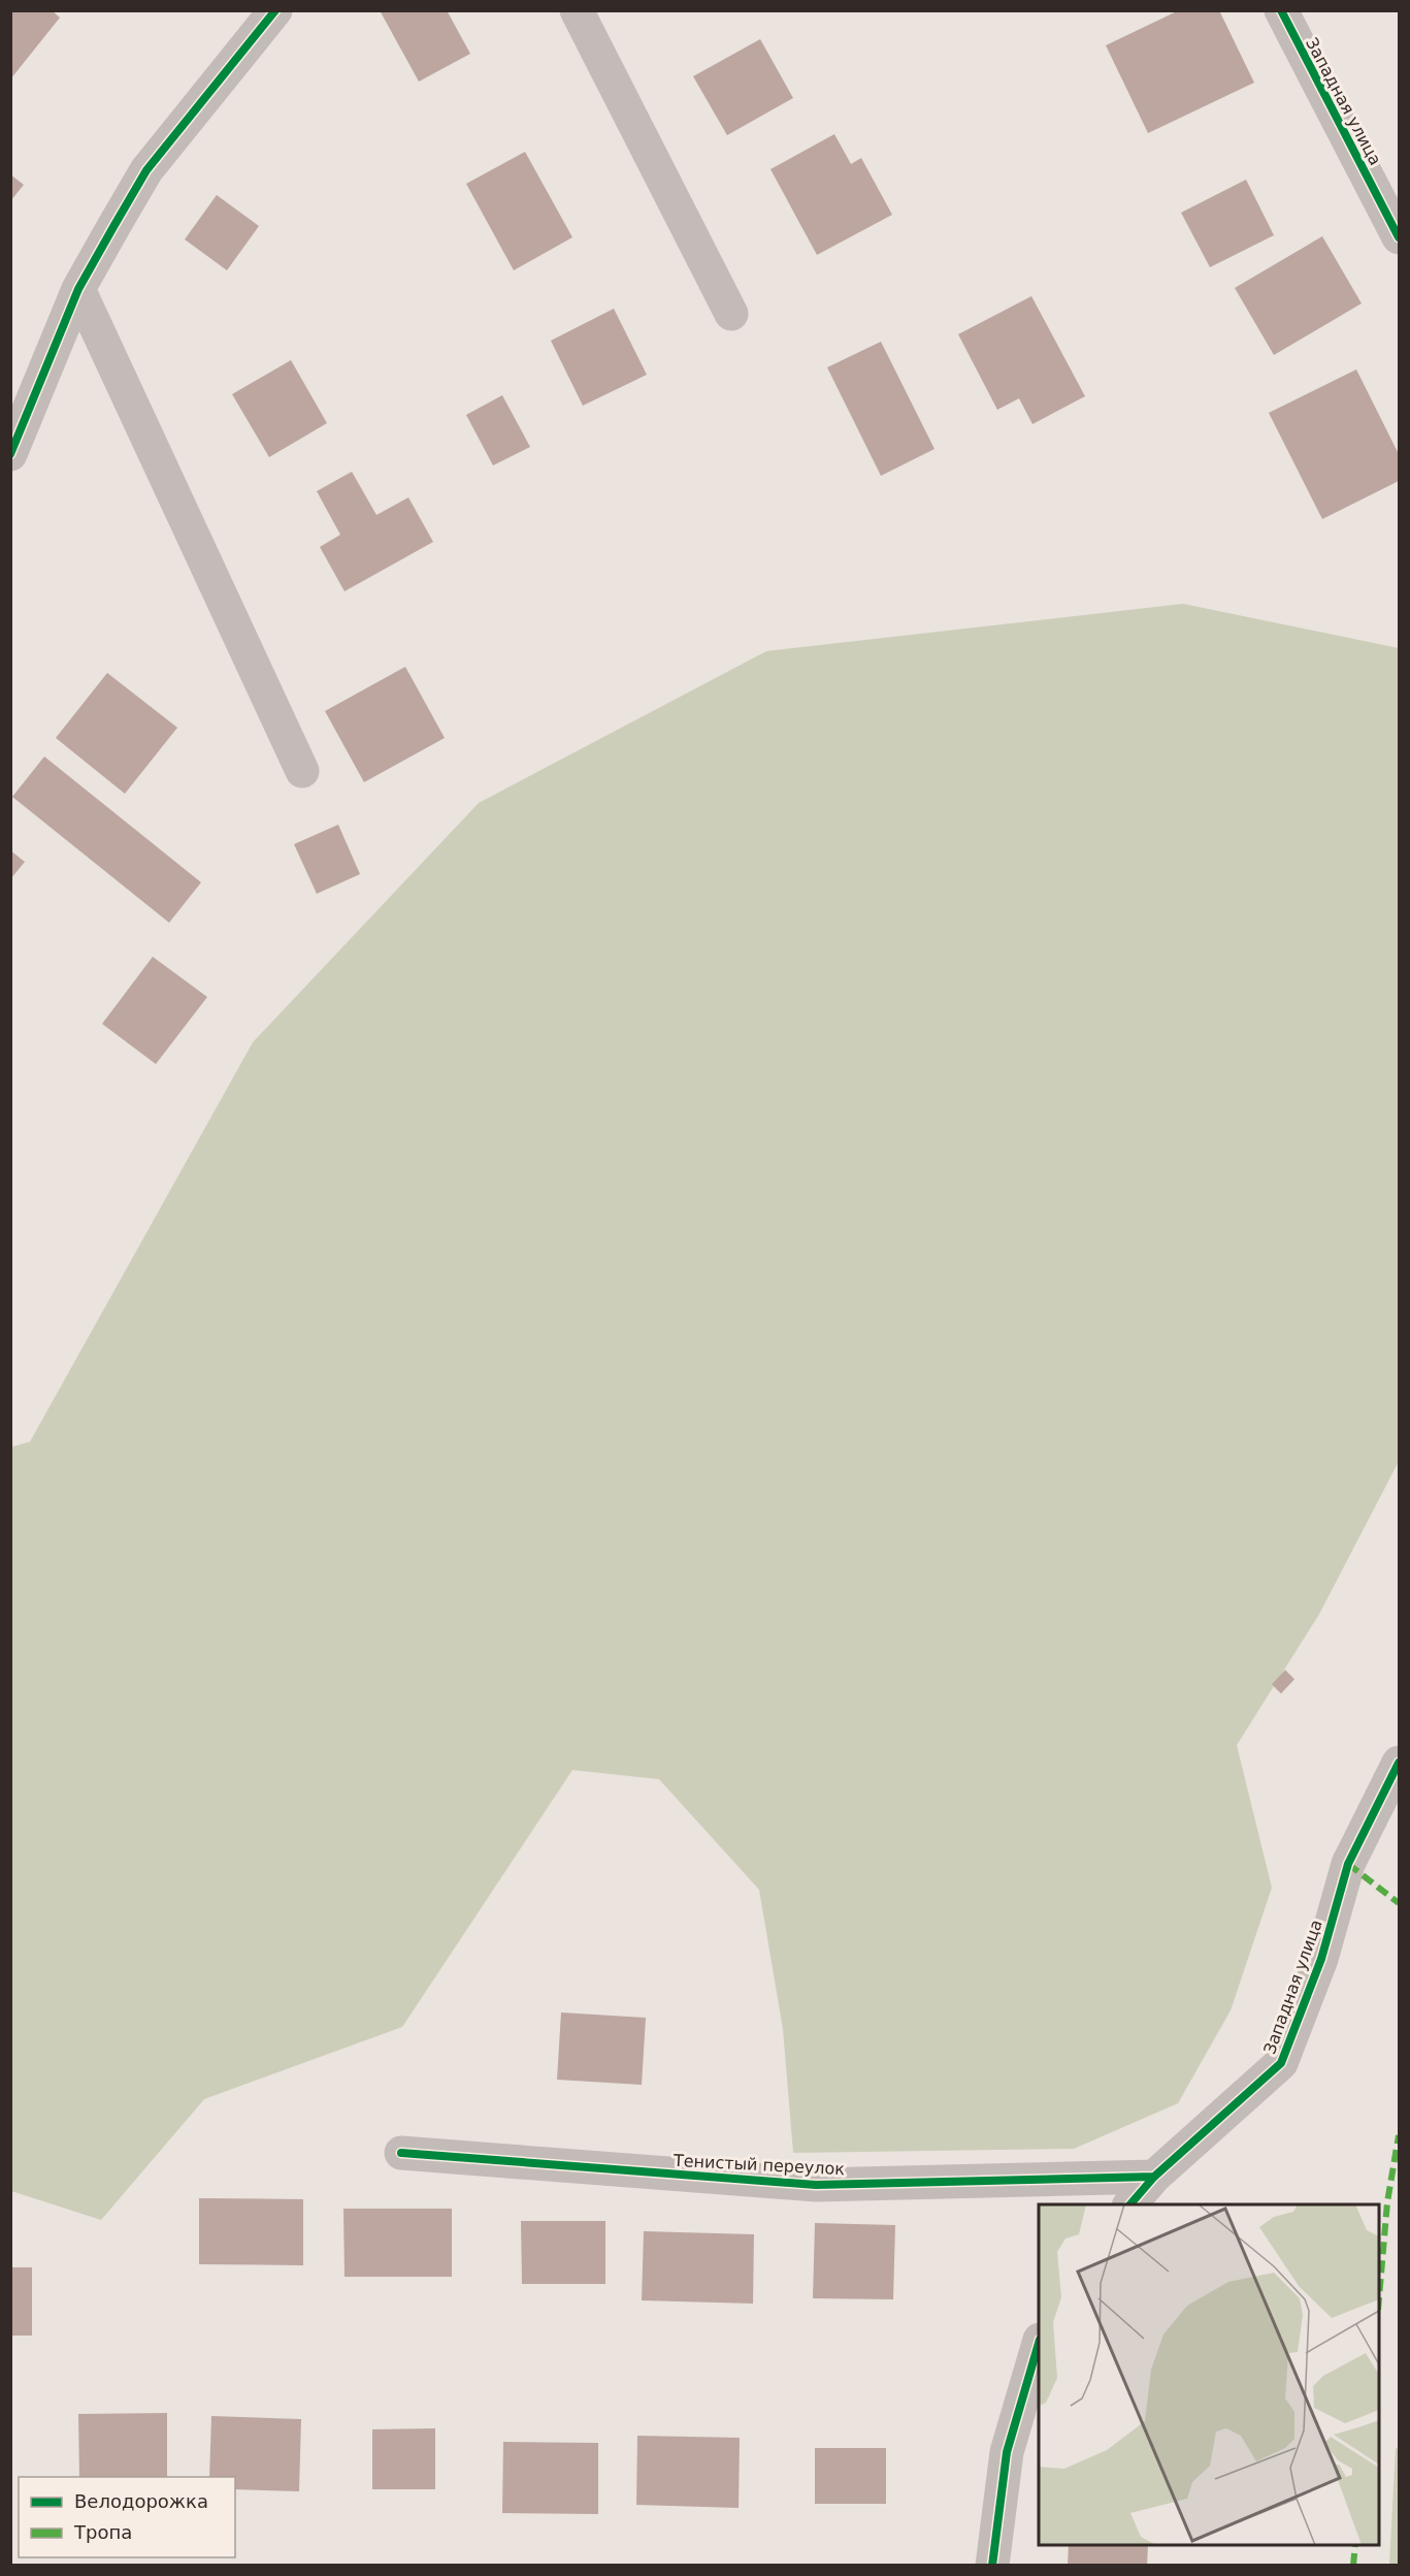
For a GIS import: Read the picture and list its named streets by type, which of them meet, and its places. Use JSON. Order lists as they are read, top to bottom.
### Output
{
  "streets": {
    "street": ["Западная улица", "Тенистый переулок"]
  },
  "crossings": [
    ["Западная улица", "Тенистый переулок"]
  ],
  "legend": ["Велодорожка", "Тропа"]
}
